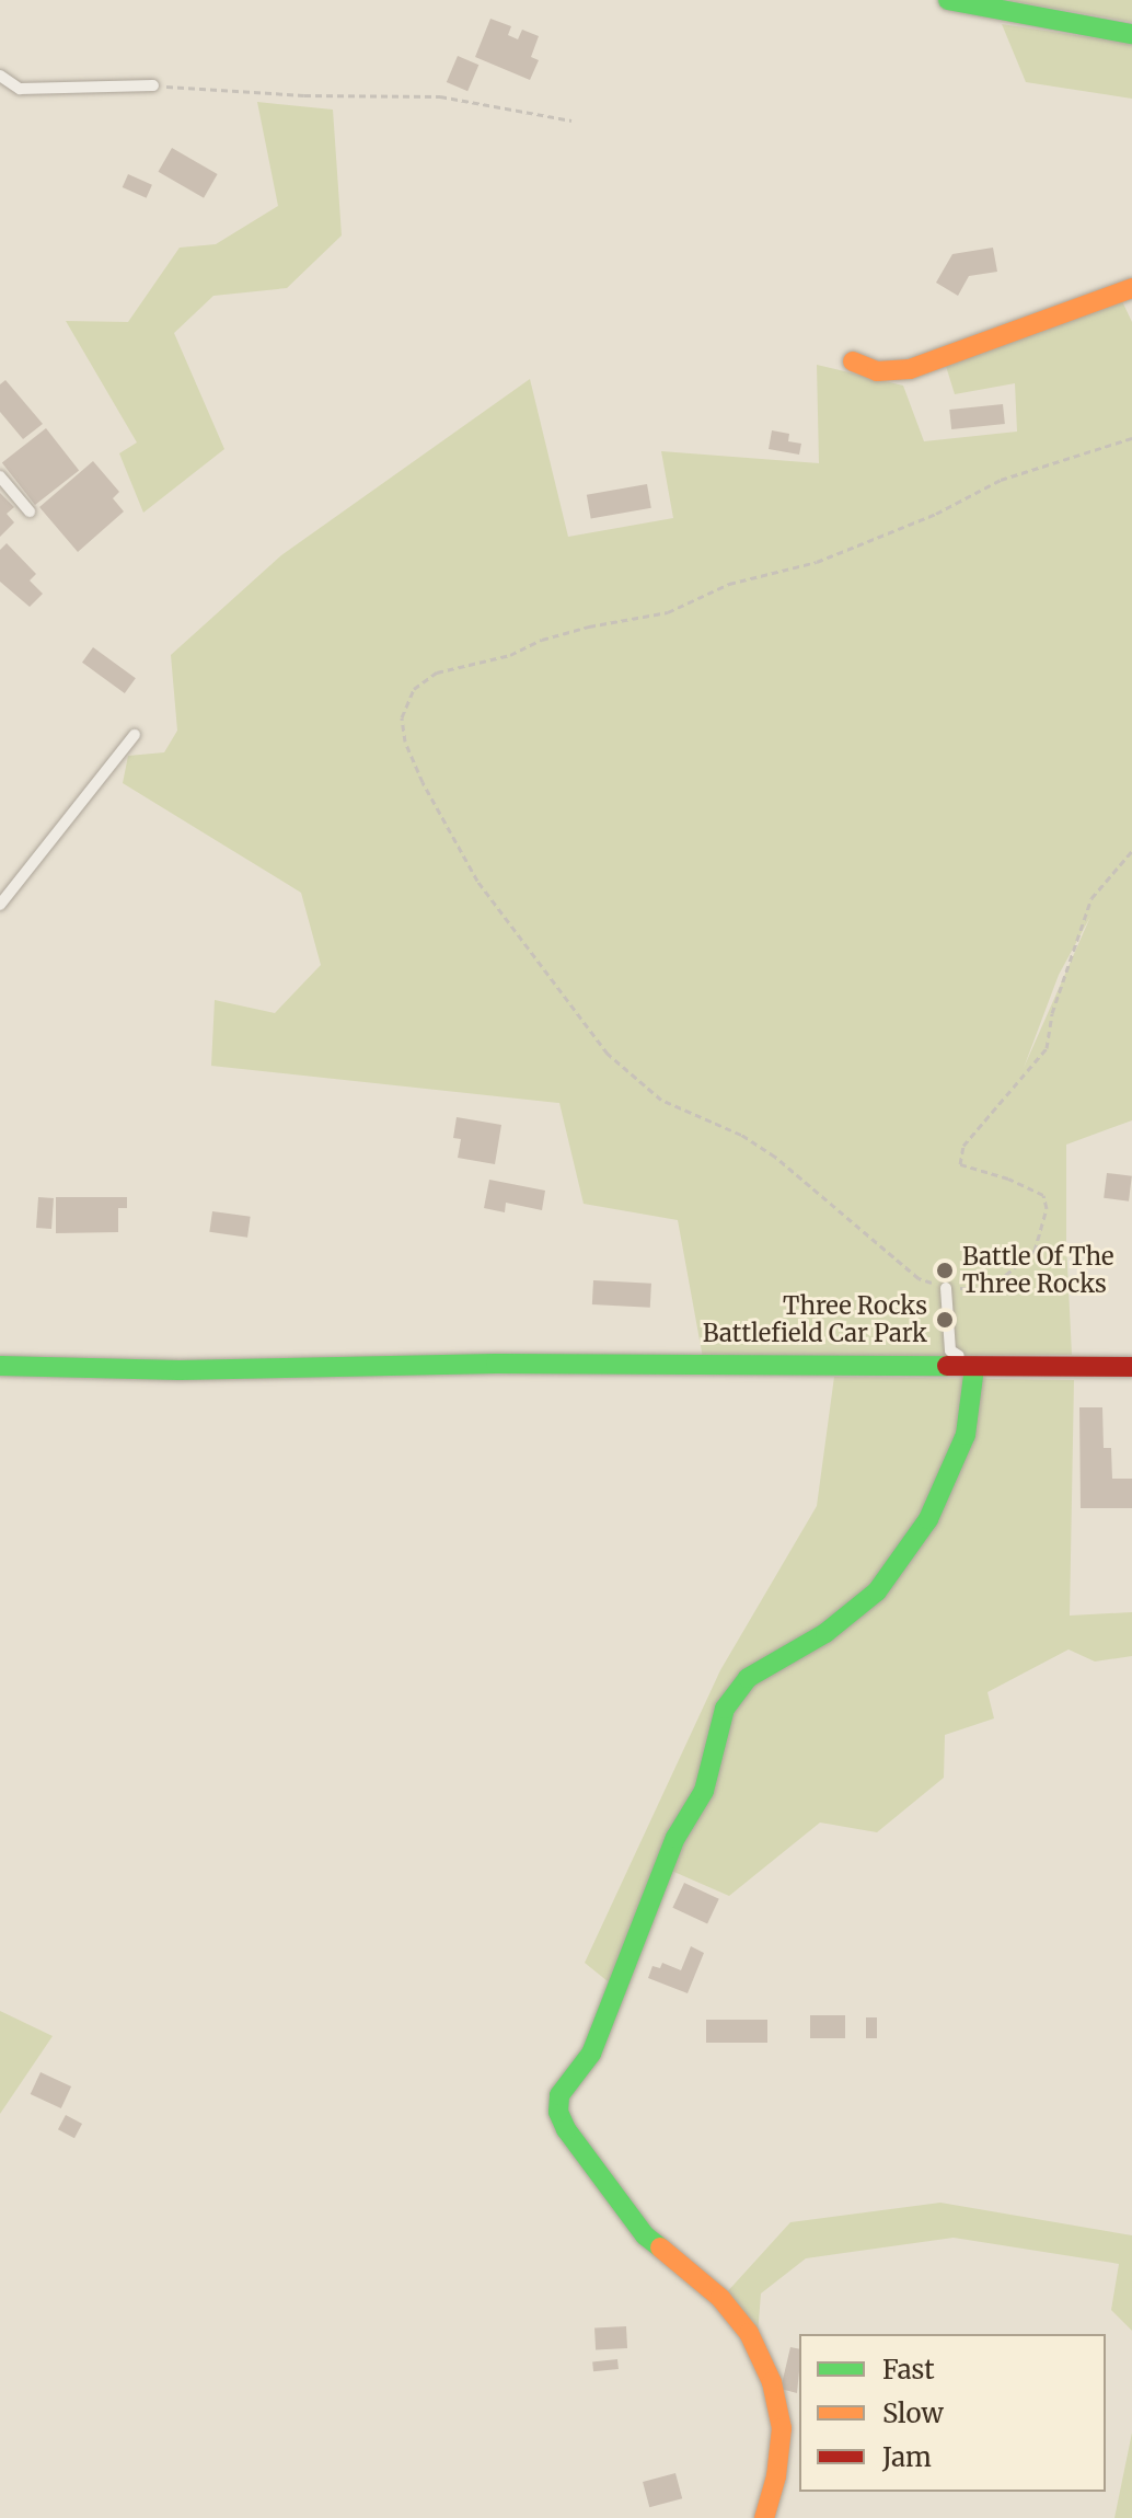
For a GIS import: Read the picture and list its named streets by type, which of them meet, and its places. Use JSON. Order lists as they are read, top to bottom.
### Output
{
  "places": ["Battle Of The Three Rocks", "Three Rocks Battlefield Car Park"],
  "legend": ["Fast", "Slow", "Jam"]
}
